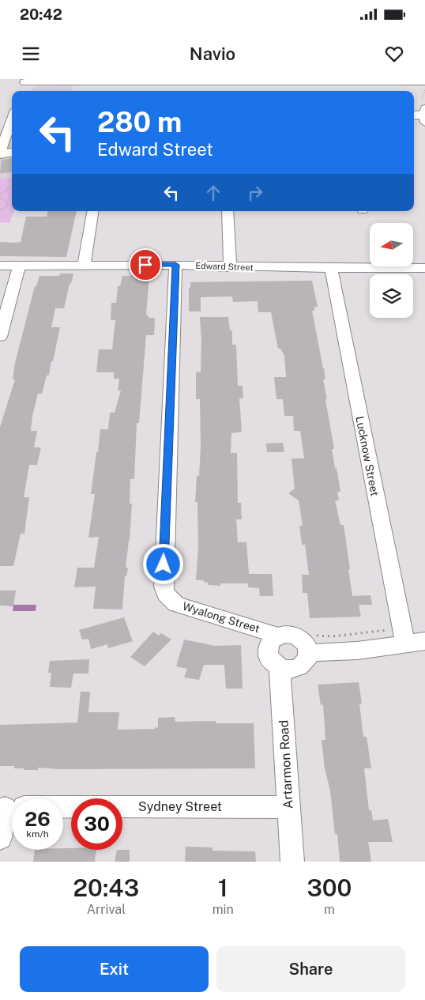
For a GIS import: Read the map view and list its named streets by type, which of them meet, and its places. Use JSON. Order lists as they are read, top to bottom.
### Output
{
  "streets": {
    "street": [
      "Edward Street",
      "Lucknow Street",
      "Wyalong Street",
      "Artarmon Road",
      "Sydney Street"
    ]
  },
  "crossings": [
    ["Edward Street", "Lucknow Street"],
    ["Edward Street", "Wyalong Street"],
    ["Wyalong Street", "Artarmon Road"],
    ["Artarmon Road", "Sydney Street"]
  ],
  "north": "left",
  "page": {
    "status": "20:42",
    "header": "Navio",
    "turn": ["280 m", "Edward Street"],
    "speed": "26 km/h",
    "limit": "30",
    "eta": [
      "20:43",
      "Arrival",
      "1",
      "min",
      "300",
      "m"
    ],
    "buttons": ["Exit", "Share"]
  }
}
